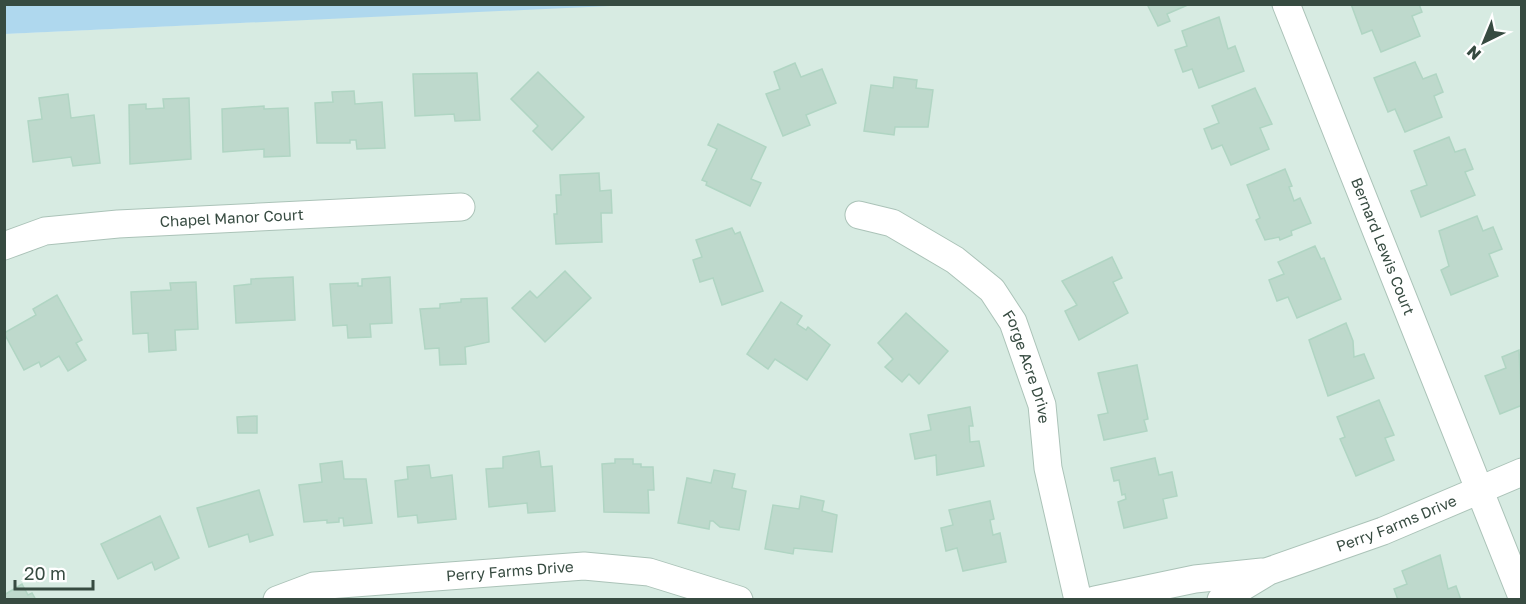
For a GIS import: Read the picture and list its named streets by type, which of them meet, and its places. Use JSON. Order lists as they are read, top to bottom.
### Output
{
  "streets": {
    "street": [
      "Chapel Manor Court",
      "Bernard Lewis Court",
      "Forge Acre Drive",
      "Perry Farms Drive"
    ]
  },
  "crossings": [
    ["Bernard Lewis Court", "Perry Farms Drive"]
  ],
  "scale_bar": "20 m",
  "north": "bottom left"
}
